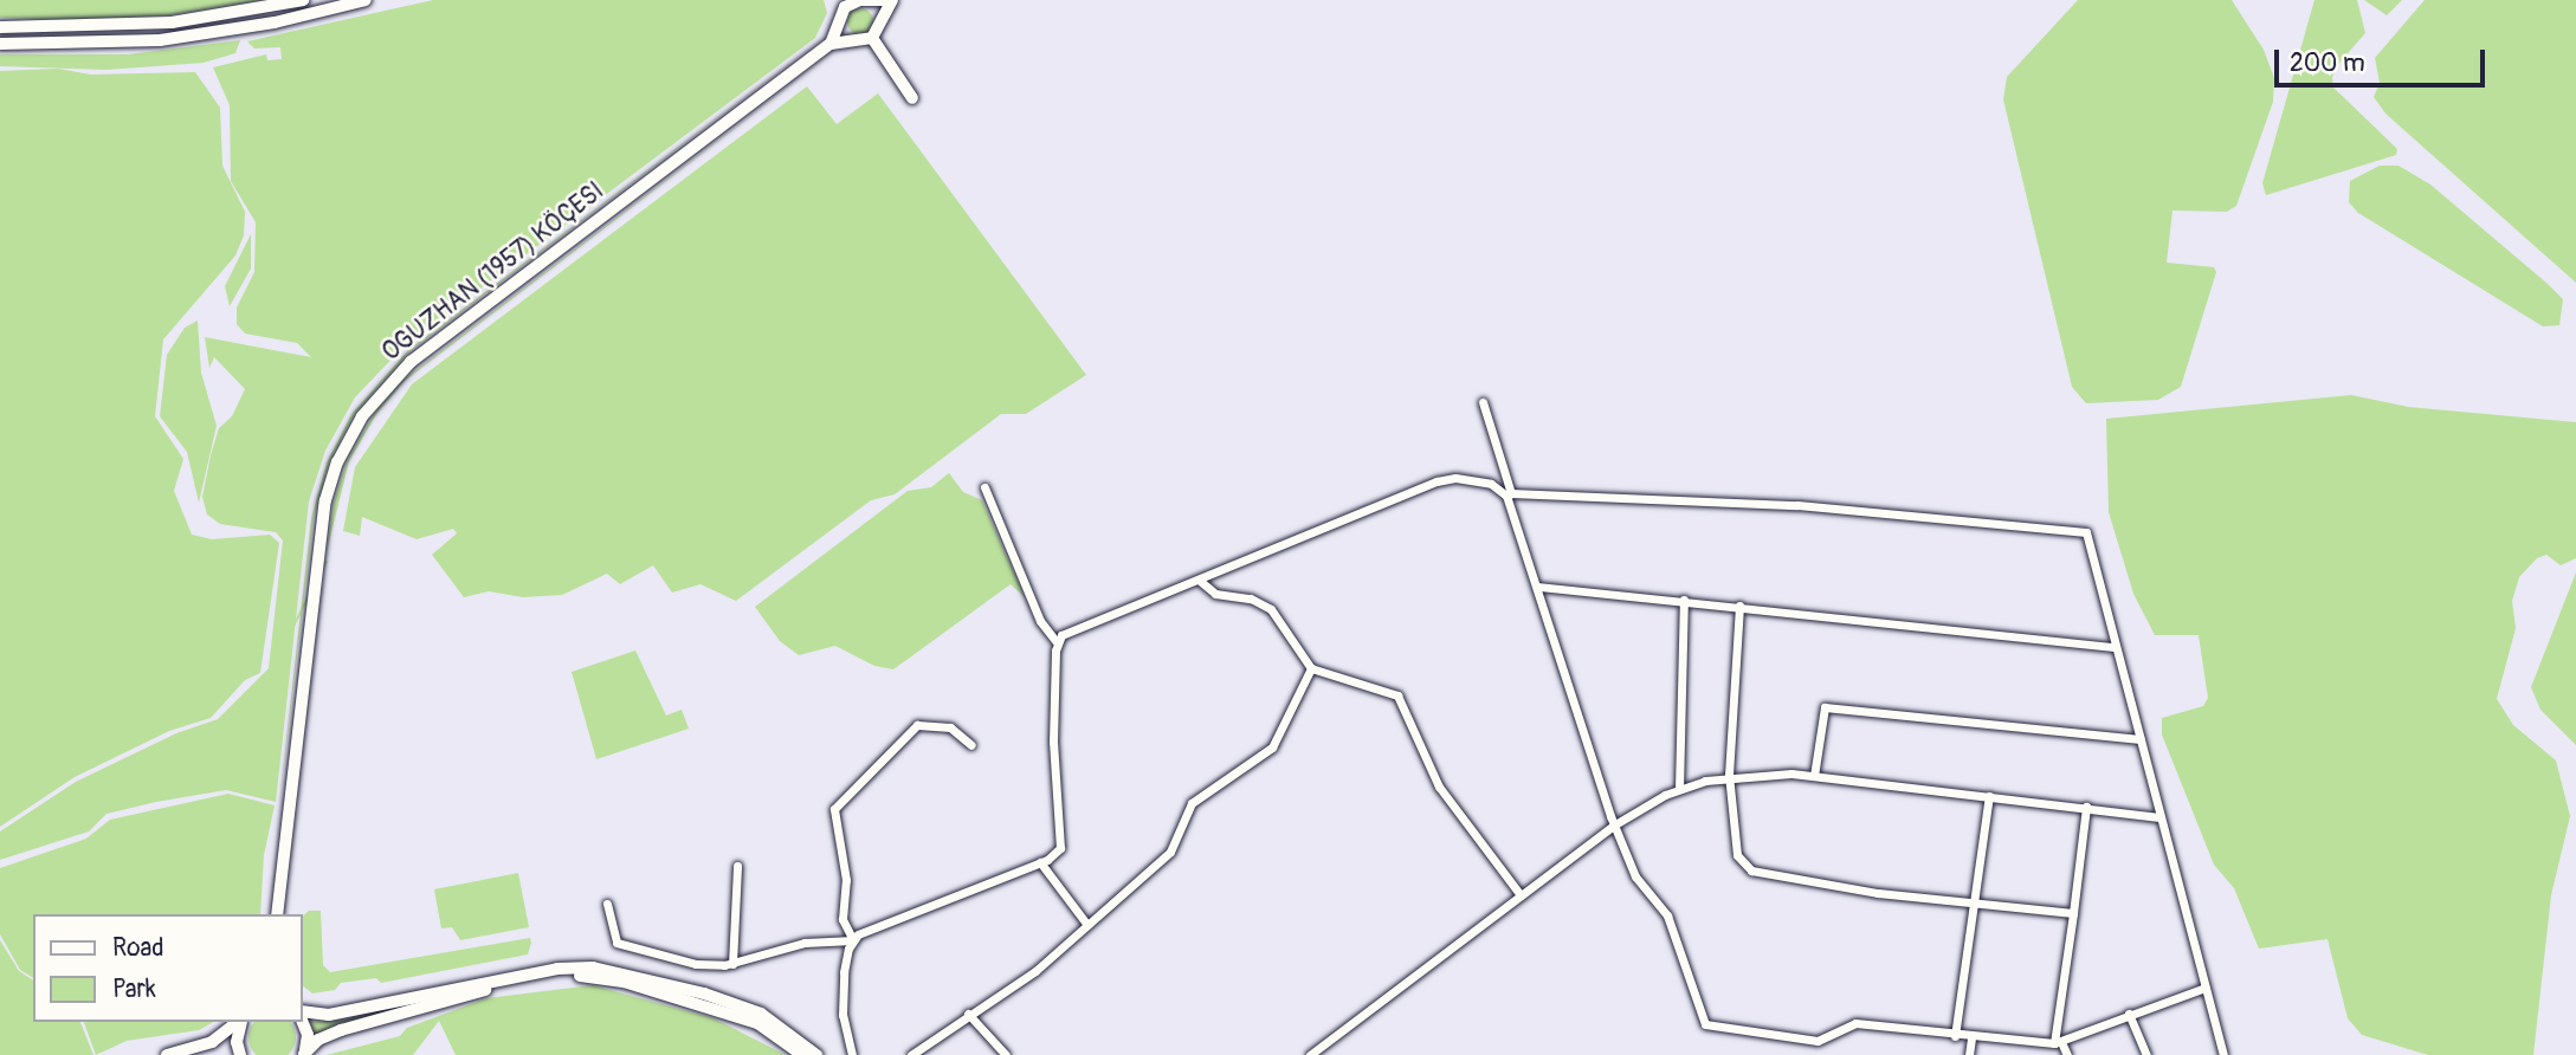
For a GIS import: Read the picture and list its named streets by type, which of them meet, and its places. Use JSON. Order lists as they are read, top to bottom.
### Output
{
  "streets": {
    "main road": ["OGUZHAN (1957) KÖÇESI"]
  },
  "legend": ["Road", "Park"],
  "scale_bar": "200 m"
}
